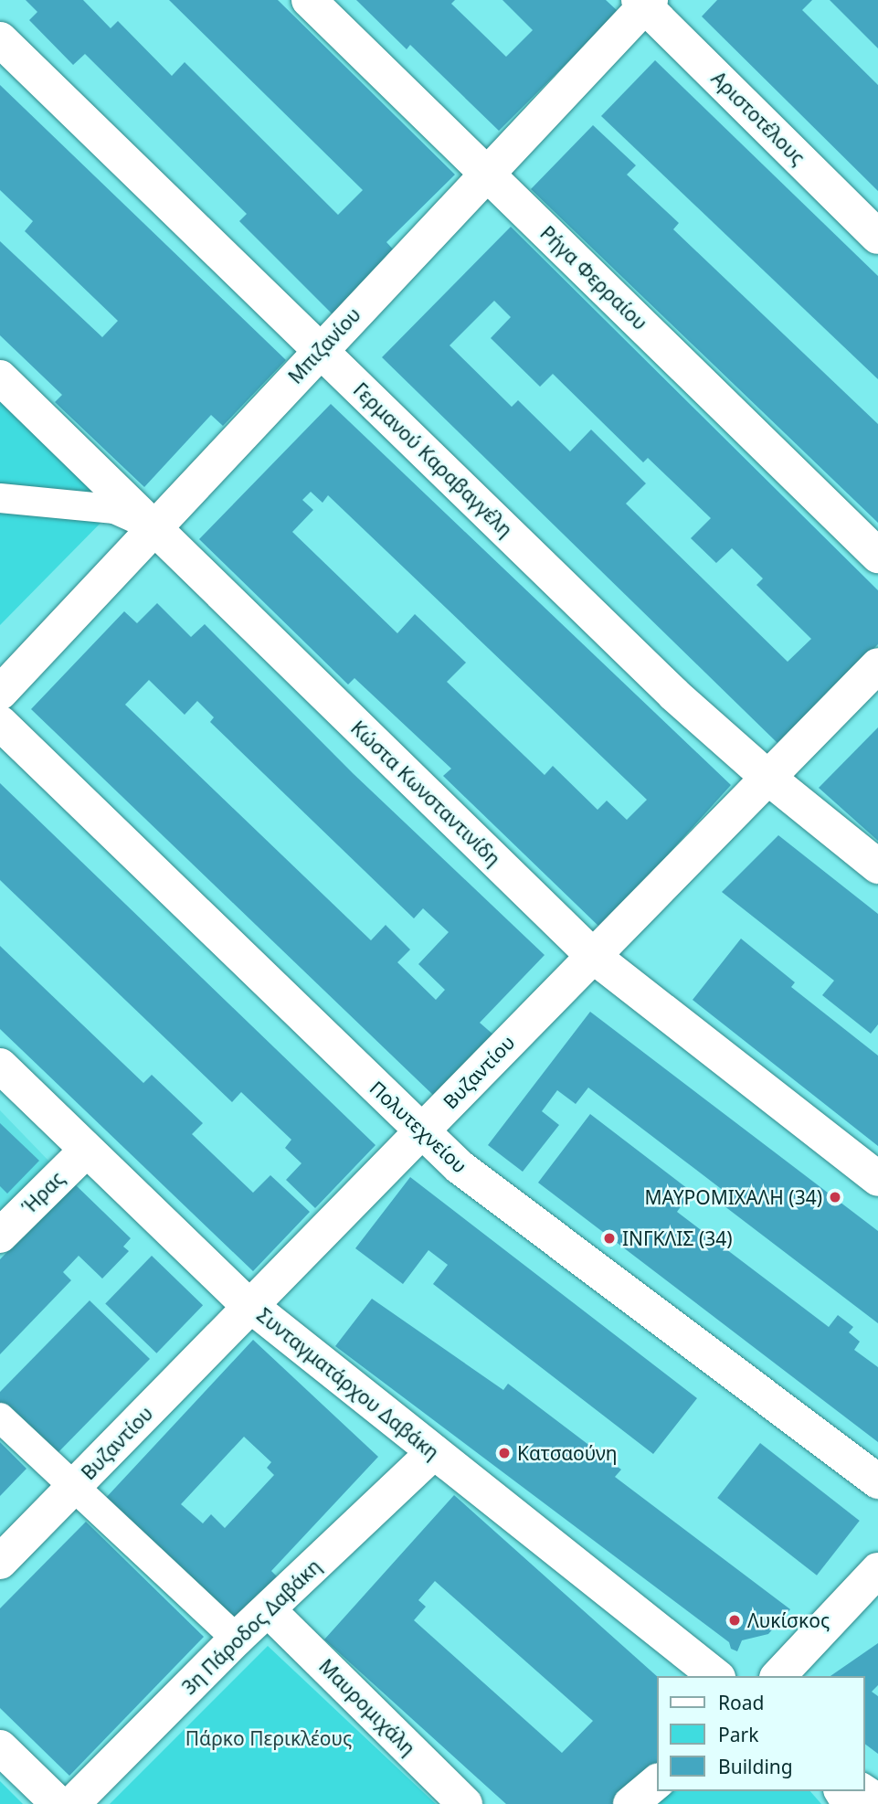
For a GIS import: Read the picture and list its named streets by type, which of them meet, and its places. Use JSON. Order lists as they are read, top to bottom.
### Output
{
  "streets": {
    "street": [
      "Αριστοτέλους",
      "Ρήγα Φερραίου",
      "Μπιζανίου",
      "Γερμανού Καραβαγγέλη",
      "Κώστα Κωνσταντινίδη",
      "Βυζαντίου",
      "Πολυτεχνείου",
      "Ήρας",
      "Συνταγματάρχου Δαβάκη",
      "3η Πάροδος Δαβάκη",
      "Μαυρομιχάλη"
    ]
  },
  "crossings": [
    ["Αριστοτέλους", "Μπιζανίου"],
    ["Ρήγα Φερραίου", "Μπιζανίου"],
    ["Μπιζανίου", "Γερμανού Καραβαγγέλη"],
    ["Μπιζανίου", "Κώστα Κωνσταντινίδη"],
    ["Γερμανού Καραβαγγέλη", "Βυζαντίου"],
    ["Κώστα Κωνσταντινίδη", "Βυζαντίου"],
    ["Βυζαντίου", "Πολυτεχνείου"],
    ["Βυζαντίου", "Συνταγματάρχου Δαβάκη"],
    ["Ήρας", "Συνταγματάρχου Δαβάκη"],
    ["Συνταγματάρχου Δαβάκη", "3η Πάροδος Δαβάκη"],
    ["3η Πάροδος Δαβάκη", "Μαυρομιχάλη"]
  ],
  "parks": ["Πάρκο Περικλέους"],
  "places": [
    "ΜΑΥΡΟΜΙΧΑΛΗ (34)",
    "ΙΝΓΚΛΙΣ (34)",
    "Κατσαούνη",
    "Λυκίσκος"
  ],
  "legend": ["Road", "Park", "Building"]
}
